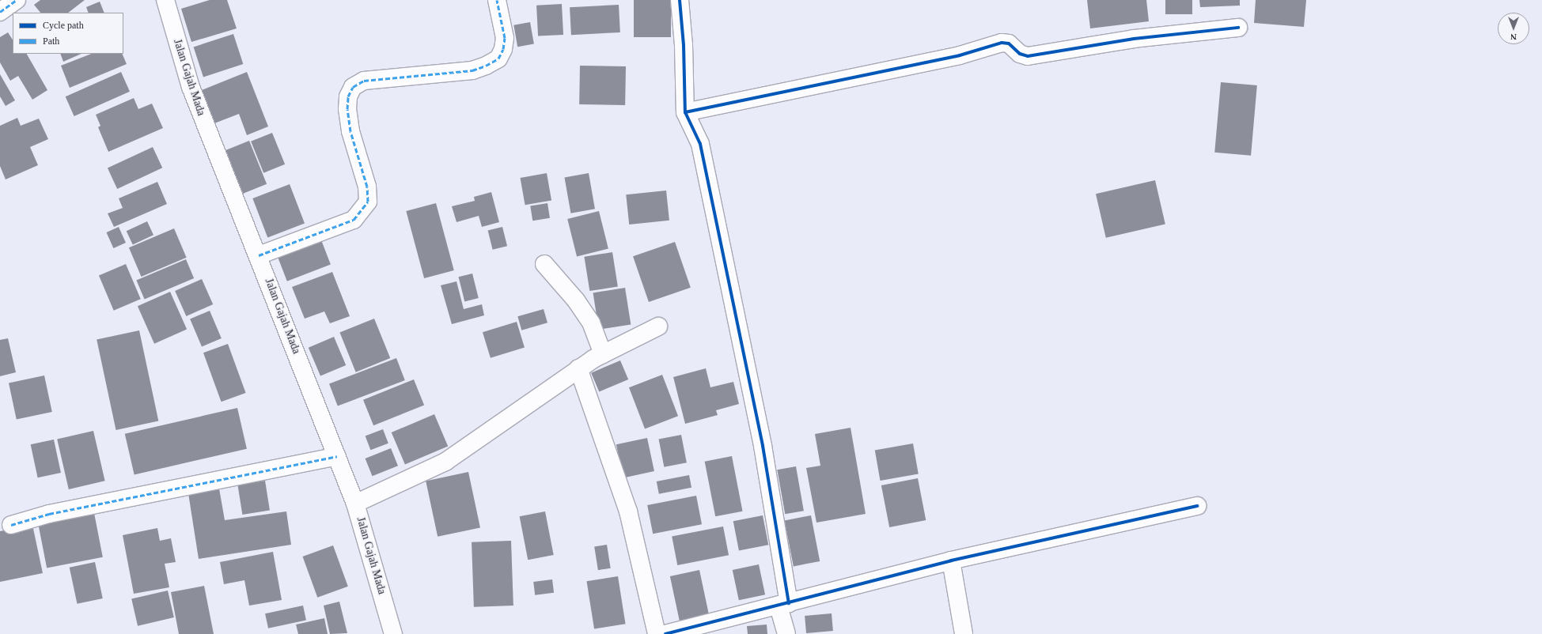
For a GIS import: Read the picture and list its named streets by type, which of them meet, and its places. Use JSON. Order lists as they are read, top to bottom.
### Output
{
  "streets": {
    "main road": ["Jalan Gajah Mada"]
  },
  "legend": ["Cycle path", "Path"],
  "north": "bottom"
}
